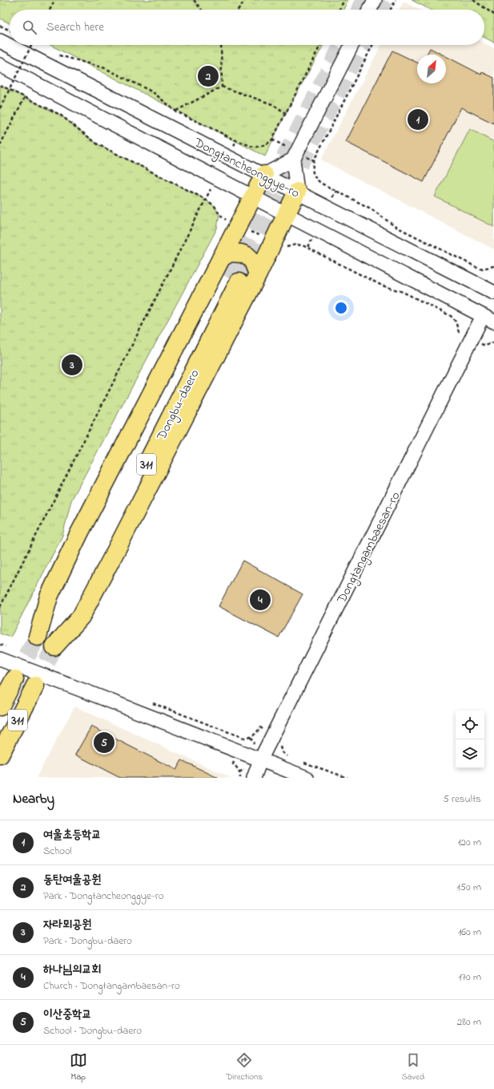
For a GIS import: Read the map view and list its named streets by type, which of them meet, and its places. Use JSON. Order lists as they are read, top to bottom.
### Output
{
  "streets": {
    "highway": ["Dongbu-daero", "311"],
    "street": ["Dongtancheonggye-ro", "Dongtangambaesan-ro"]
  },
  "crossings": [
    ["Dongtancheonggye-ro", "Dongtangambaesan-ro"]
  ],
  "north": "top right",
  "page": {
    "search": "Search here",
    "pins": [
      "2",
      "1",
      "3",
      "4",
      "5"
    ],
    "heading": ["Nearby", "5 results"],
    "list": [
      {
        "mark": "1",
        "name": "여울초등학교",
        "note": "School",
        "value": "120 m"
      },
      {
        "mark": "2",
        "name": "동탄여울공원",
        "note": "Park · Dongtancheonggye-ro",
        "value": "150 m"
      },
      {
        "mark": "3",
        "name": "자라뫼공원",
        "note": "Park · Dongbu-daero",
        "value": "160 m"
      },
      {
        "mark": "4",
        "name": "하나님의교회",
        "note": "Church · Dongtangambaesan-ro",
        "value": "170 m"
      },
      {
        "mark": "5",
        "name": "이산중학교",
        "note": "School · Dongbu-daero",
        "value": "280 m"
      }
    ],
    "nav": ["Map", "Directions", "Saved"]
  }
}
